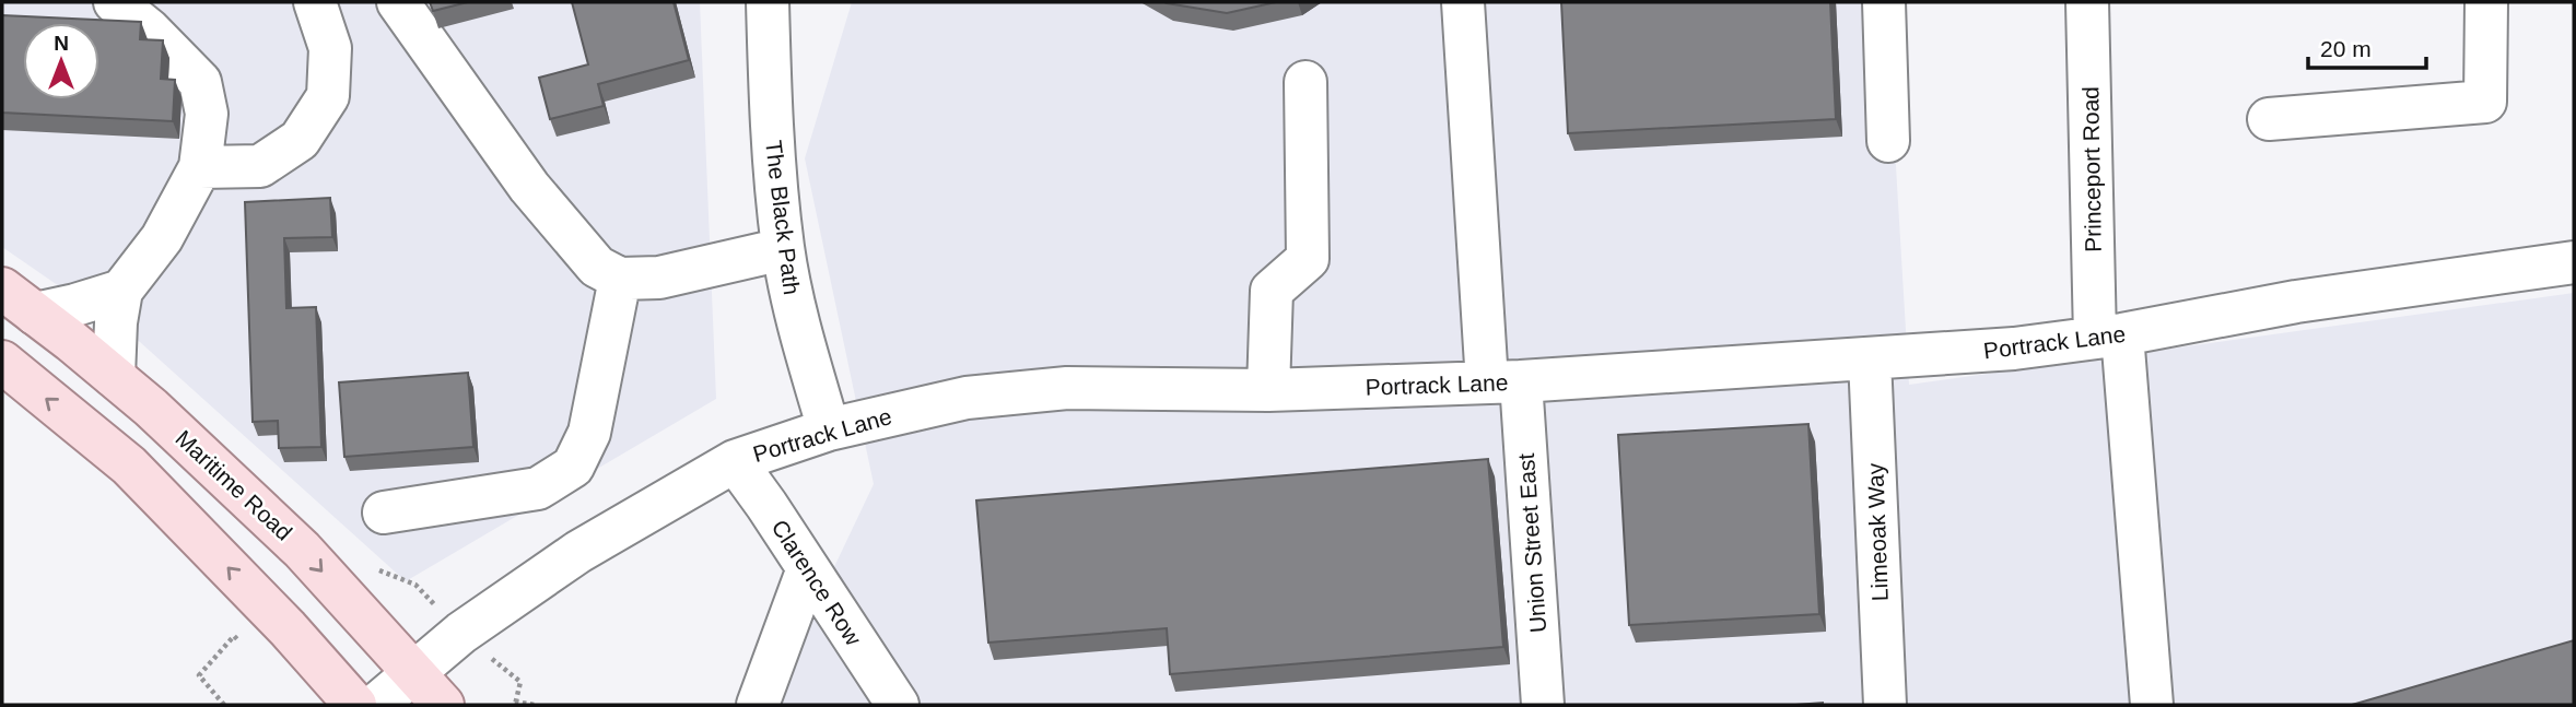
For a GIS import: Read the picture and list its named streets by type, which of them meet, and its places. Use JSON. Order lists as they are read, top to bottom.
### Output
{
  "streets": {
    "main road": ["Maritime Road"],
    "street": [
      "Princeport Road",
      "The Black Path",
      "Portrack Lane",
      "Limeoak Way",
      "Union Street East",
      "Clarence Row"
    ]
  },
  "crossings": [
    ["Princeport Road", "Portrack Lane"],
    ["The Black Path", "Portrack Lane"],
    ["Portrack Lane", "Maritime Road"],
    ["Portrack Lane", "Limeoak Way"],
    ["Portrack Lane", "Union Street East"],
    ["Portrack Lane", "Clarence Row"]
  ],
  "scale_bar": "20 m",
  "north": "top"
}
